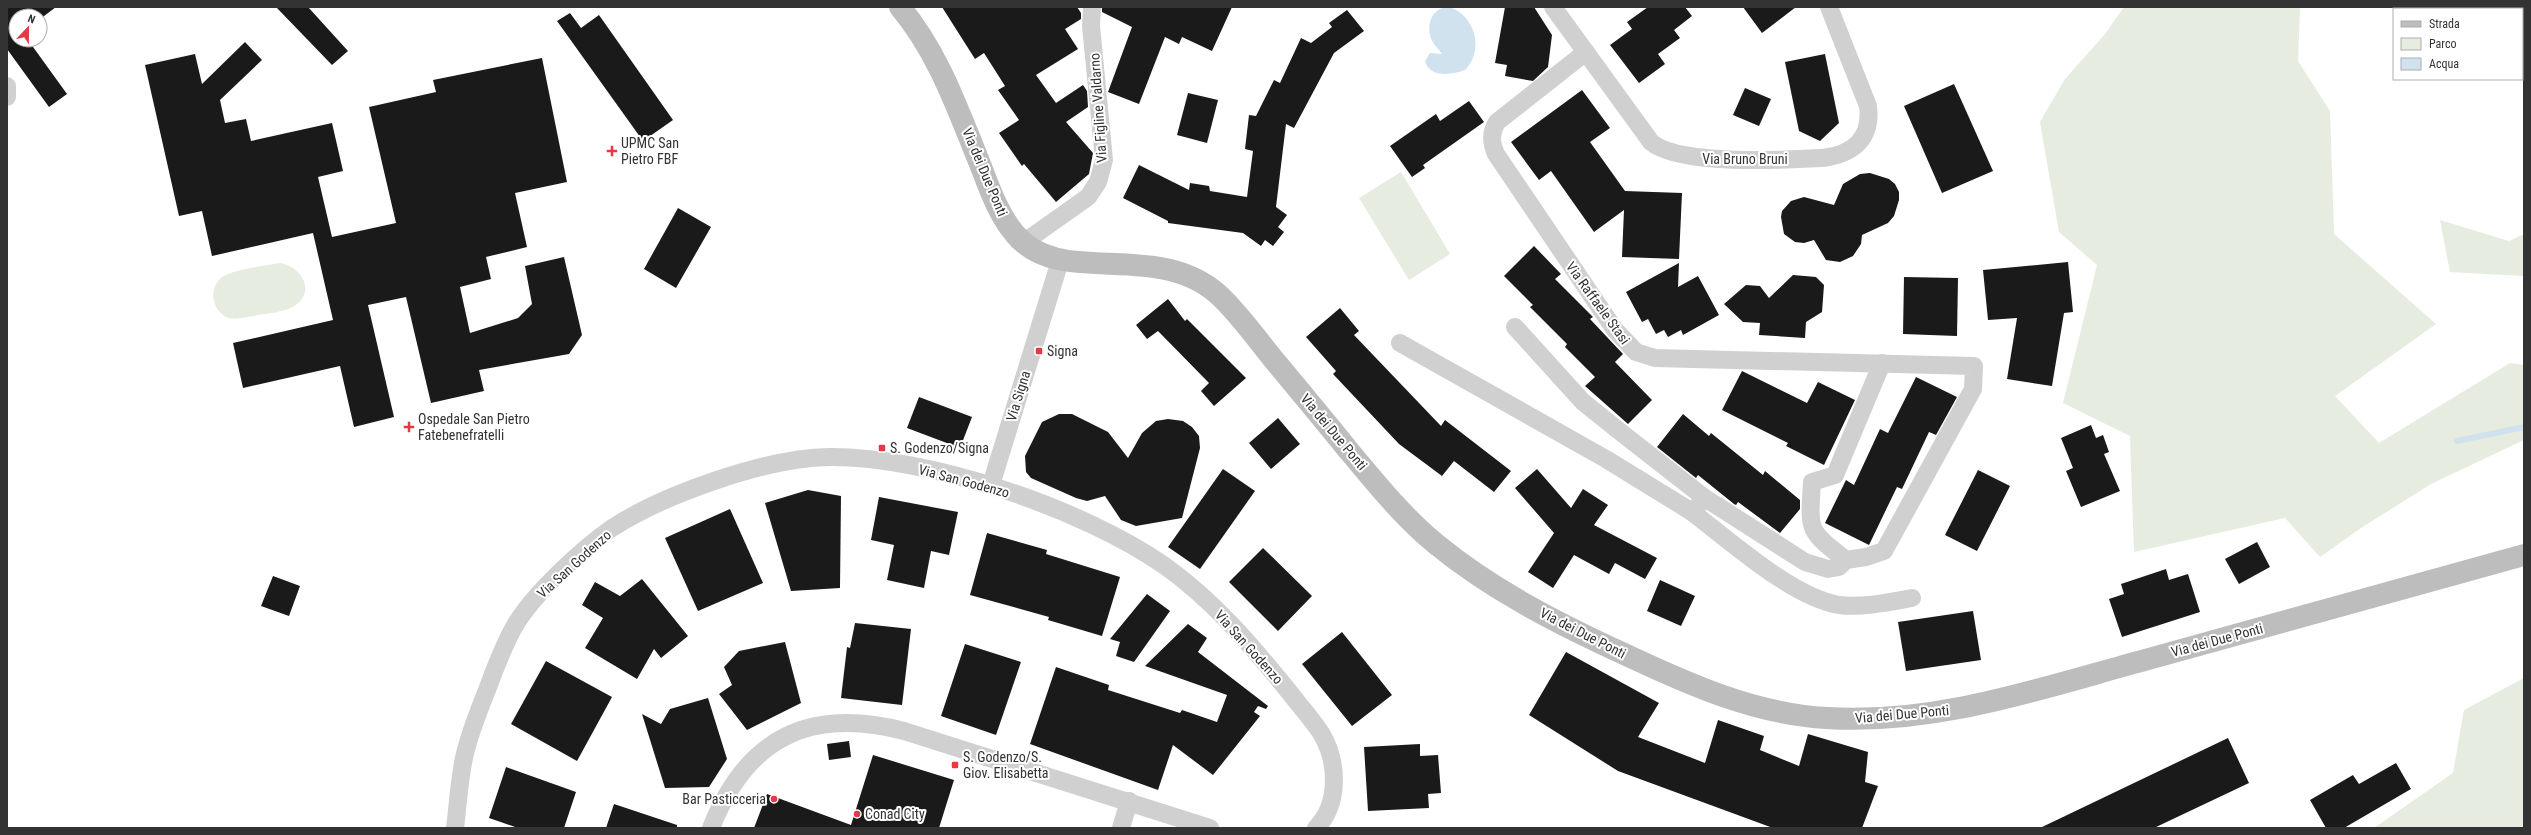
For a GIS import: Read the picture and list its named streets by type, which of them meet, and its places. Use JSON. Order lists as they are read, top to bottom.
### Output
{
  "streets": {
    "street": [
      "Via Figline Valdarno",
      "Via Bruno Bruni",
      "Via dei Due Ponti",
      "Via Raffaele Stasi",
      "Via Signa",
      "Via San Godenzo"
    ]
  },
  "crossings": [
    ["Via Figline Valdarno", "Via dei Due Ponti"],
    ["Via Bruno Bruni", "Via Raffaele Stasi"],
    ["Via dei Due Ponti", "Via Signa"],
    ["Via Signa", "Via San Godenzo"]
  ],
  "places": {
    "health": ["UPMC San Pietro FBF", "Ospedale San Pietro Fatebenefratelli"],
    "transit": ["Signa", "S. Godenzo/Signa", "S. Godenzo/S. Giov. Elisabetta"],
    "other": ["Bar Pasticceria", "Conad City"]
  },
  "legend": ["Strada", "Parco", "Acqua"],
  "north": "top"
}
